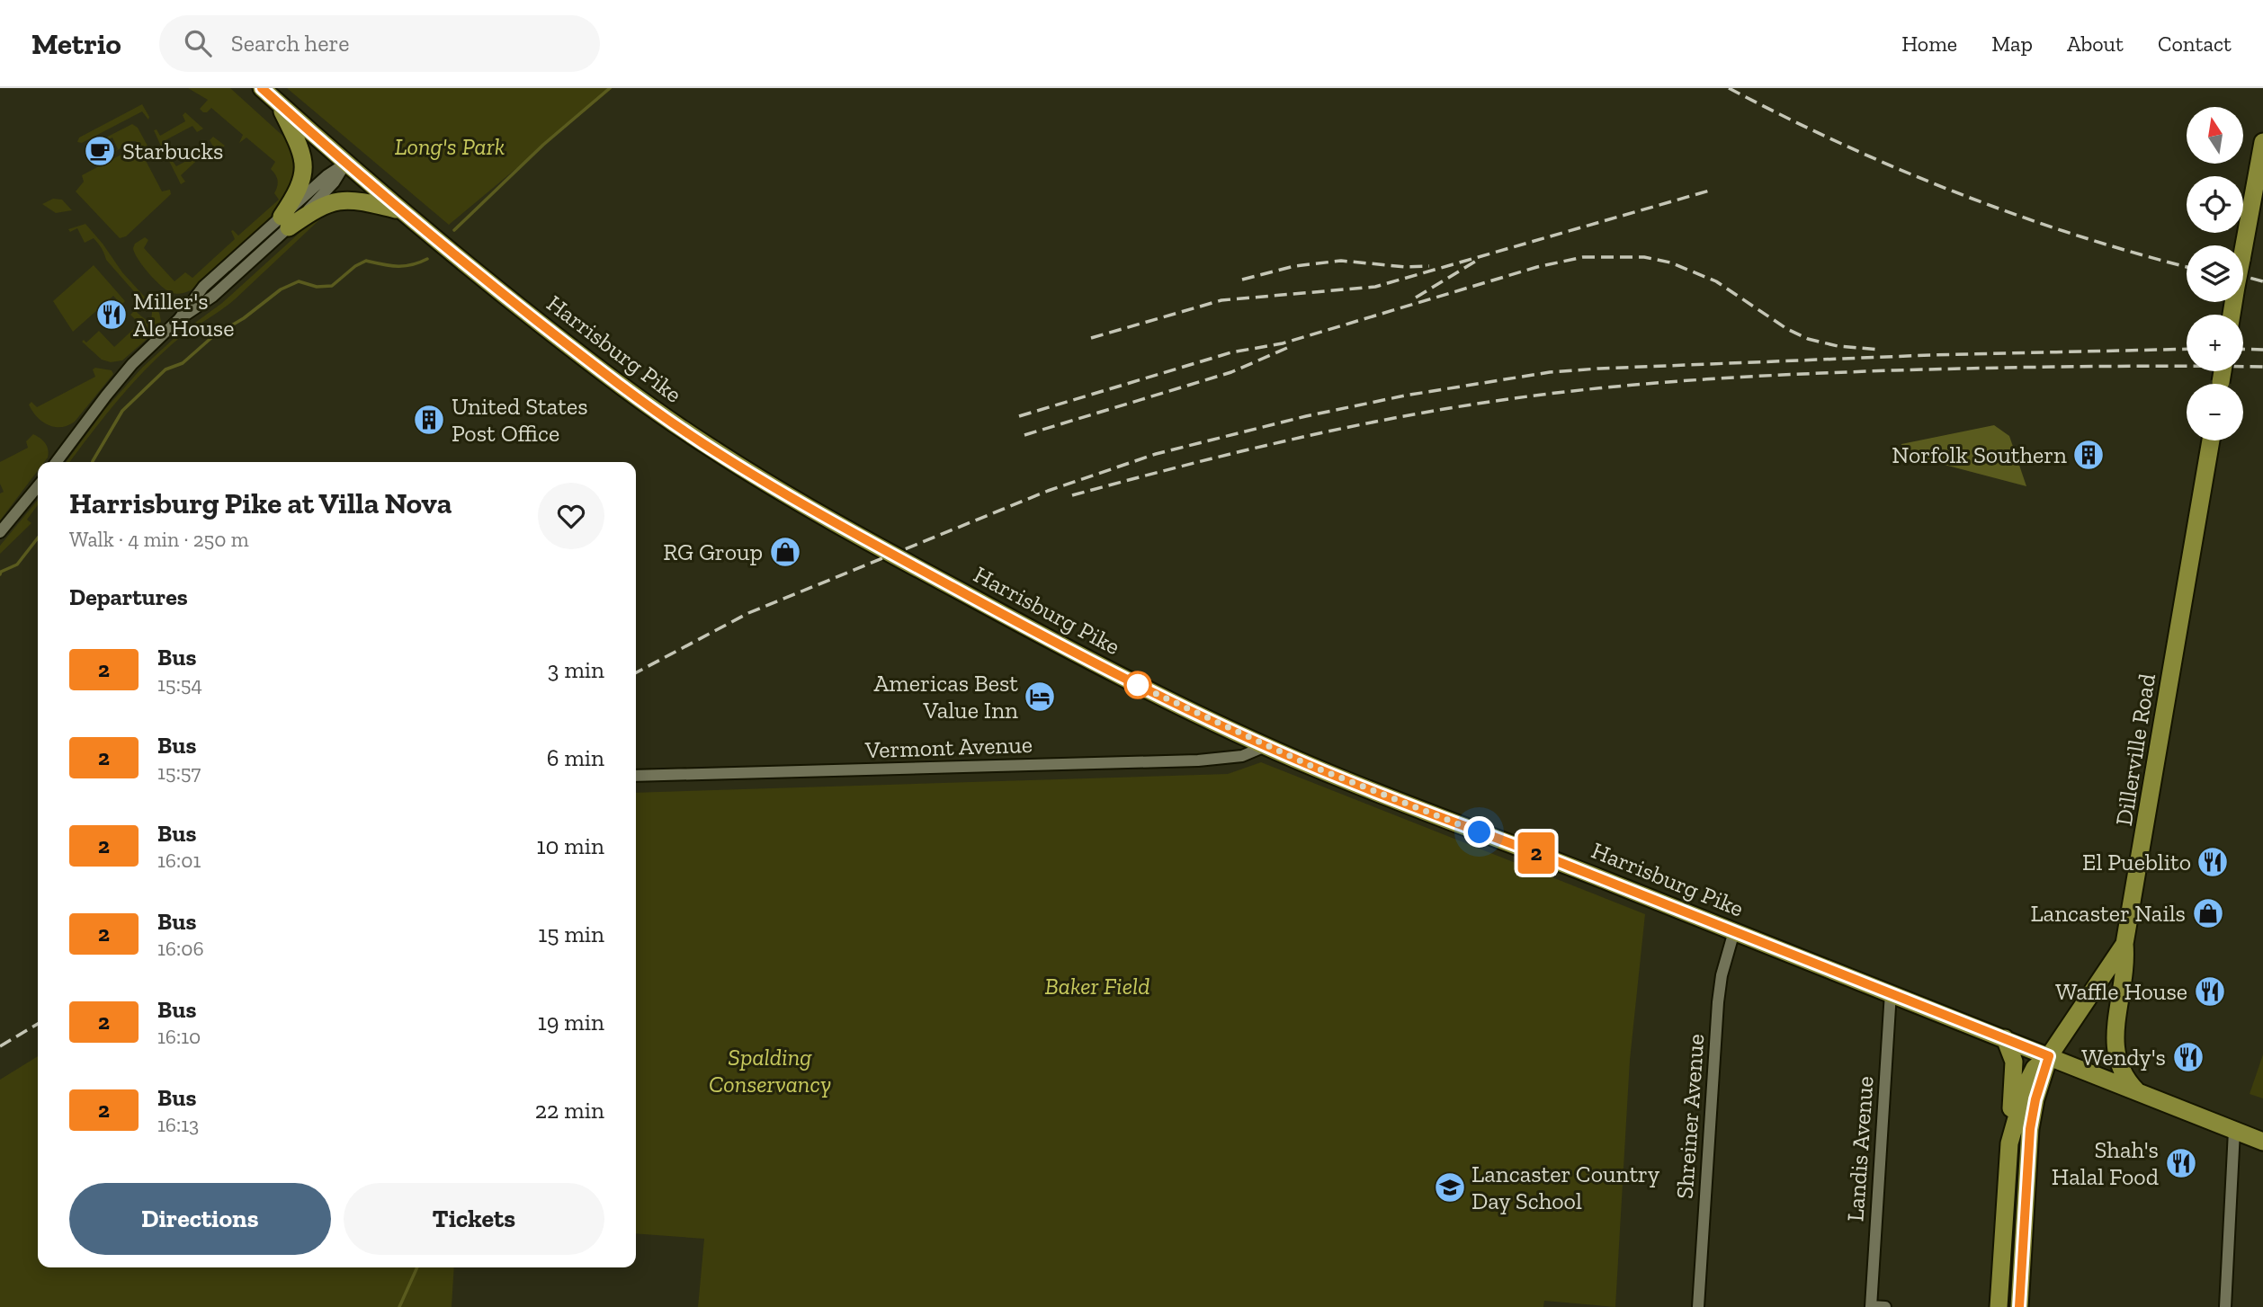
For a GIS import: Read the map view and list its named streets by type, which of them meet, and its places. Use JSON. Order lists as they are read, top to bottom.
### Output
{
  "streets": {
    "main road": ["Harrisburg Pike", "Dillerville Road"],
    "street": ["Vermont Avenue", "Shreiner Avenue", "Landis Avenue"]
  },
  "crossings": [
    ["Harrisburg Pike", "Vermont Avenue"],
    ["Harrisburg Pike", "Dillerville Road"],
    ["Harrisburg Pike", "Shreiner Avenue"],
    ["Harrisburg Pike", "Landis Avenue"]
  ],
  "parks": ["Long's Park", "Baker Field", "Spalding Conservancy"],
  "places": {
    "cafe": ["Starbucks"],
    "restaurant": [
      "Miller's Ale House",
      "El Pueblito",
      "Waffle House",
      "Wendy's",
      "Shah's Halal Food"
    ],
    "building": ["United States Post Office", "Norfolk Southern"],
    "shop": ["RG Group", "Lancaster Nails"],
    "hotel": ["Americas Best Value Inn"],
    "school or university": ["Lancaster Country Day School"]
  },
  "lines": ["bus line 2"],
  "north": "top",
  "page": {
    "header": "Metrio",
    "search": "Search here",
    "nav": [
      "Home",
      "Map",
      "About",
      "Contact"
    ],
    "on_map": "2",
    "map_buttons": ["+", "−"],
    "heading": [
      ["Harrisburg Pike at Villa Nova", "Walk · 4 min · 250 m"],
      "Departures"
    ],
    "list": [
      {
        "mark": "2",
        "name": "Bus",
        "note": "15:54",
        "value": "3 min"
      },
      {
        "mark": "2",
        "name": "Bus",
        "note": "15:57",
        "value": "6 min"
      },
      {
        "mark": "2",
        "name": "Bus",
        "note": "16:01",
        "value": "10 min"
      },
      {
        "mark": "2",
        "name": "Bus",
        "note": "16:06",
        "value": "15 min"
      },
      {
        "mark": "2",
        "name": "Bus",
        "note": "16:10",
        "value": "19 min"
      },
      {
        "mark": "2",
        "name": "Bus",
        "note": "16:13",
        "value": "22 min"
      }
    ],
    "buttons": ["Directions", "Tickets"]
  }
}
